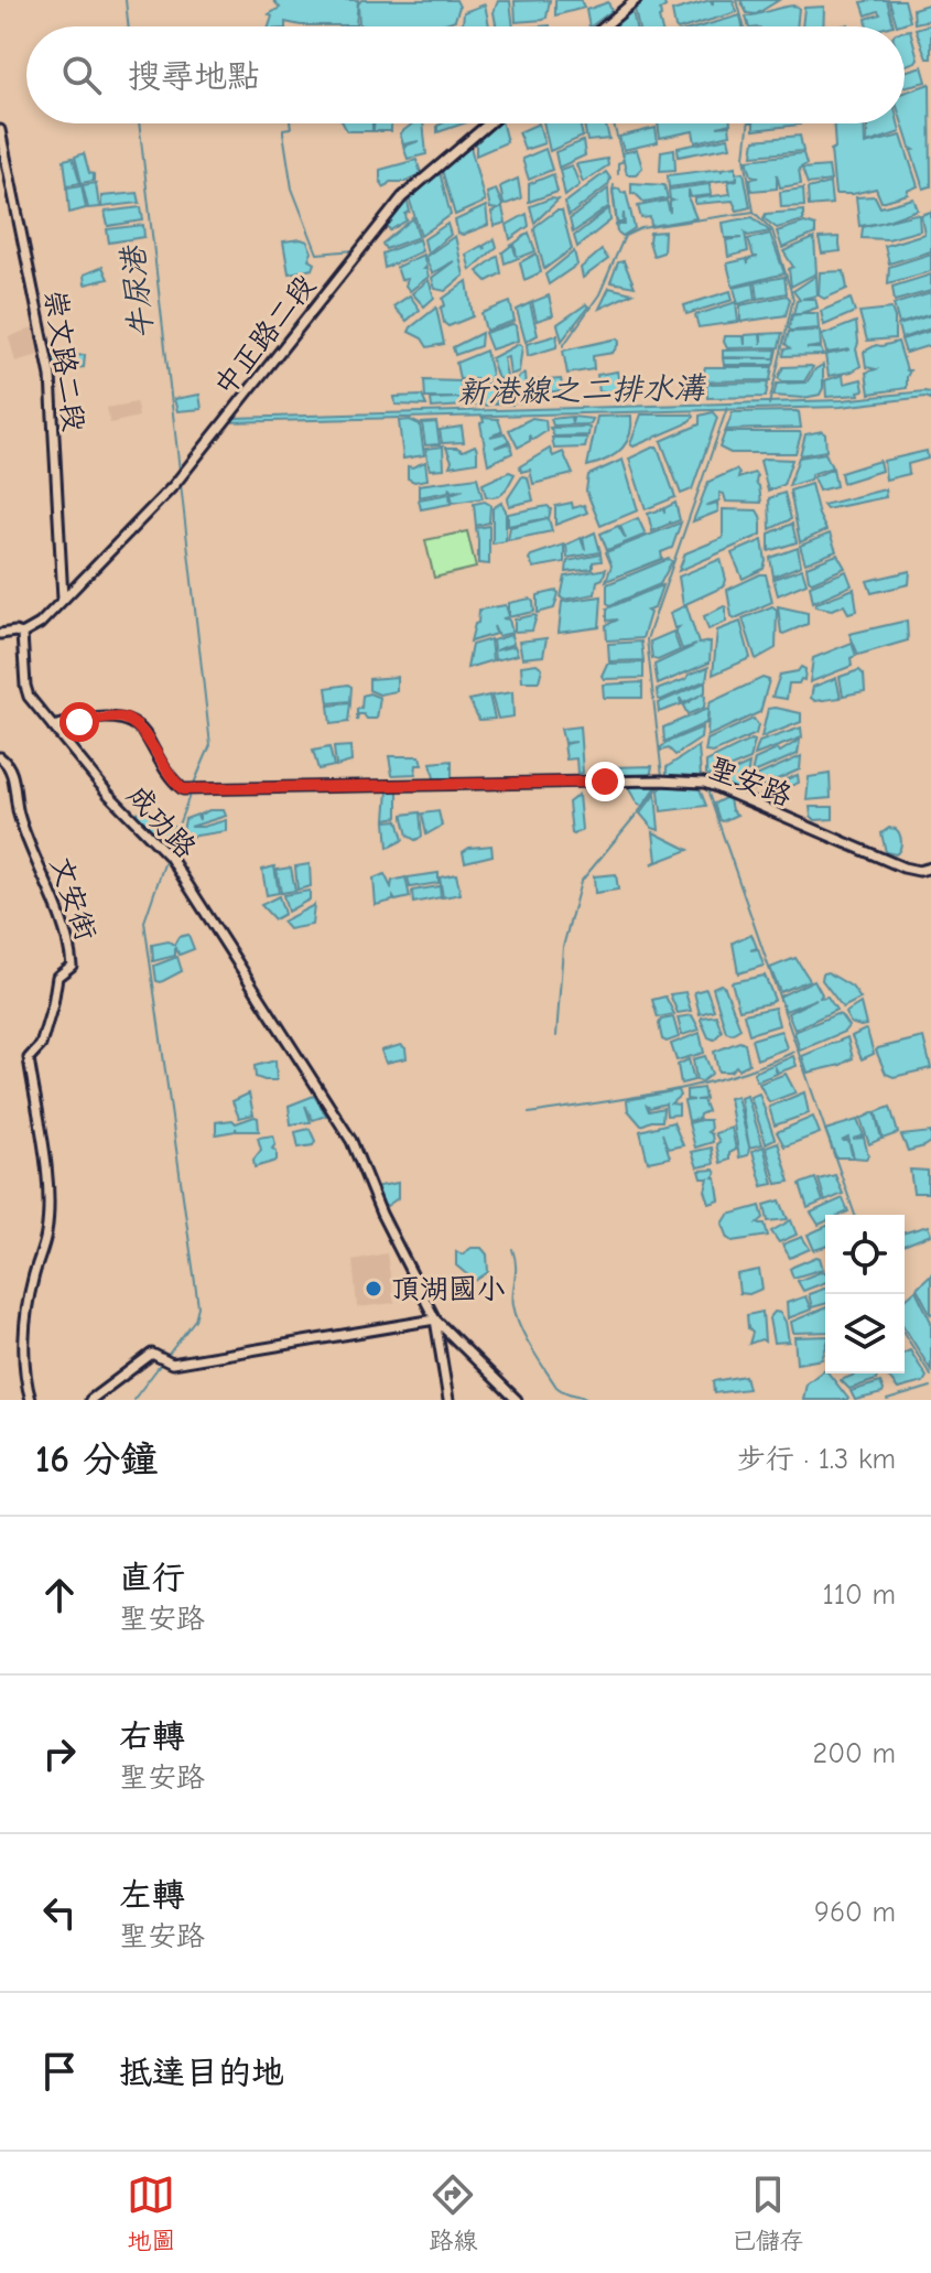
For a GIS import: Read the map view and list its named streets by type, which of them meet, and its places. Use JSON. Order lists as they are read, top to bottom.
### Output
{
  "streets": {
    "street": [
      "中正路二段",
      "崇文路二段",
      "聖安路",
      "成功路",
      "文安街"
    ]
  },
  "crossings": [
    ["中正路二段", "崇文路二段"],
    ["中正路二段", "成功路"],
    ["聖安路", "成功路"]
  ],
  "water": ["牛尿港", "新港線之二排水溝"],
  "places": ["頂湖國小"],
  "page": {
    "search": "搜尋地點",
    "heading": ["16 分鐘", "步行 · 1.3 km"],
    "list": [
      ["直行", "聖安路", "110 m"],
      ["右轉", "聖安路", "200 m"],
      ["左轉", "聖安路", "960 m"],
      "抵達目的地"
    ],
    "nav": ["地圖", "路線", "已儲存"]
  }
}
